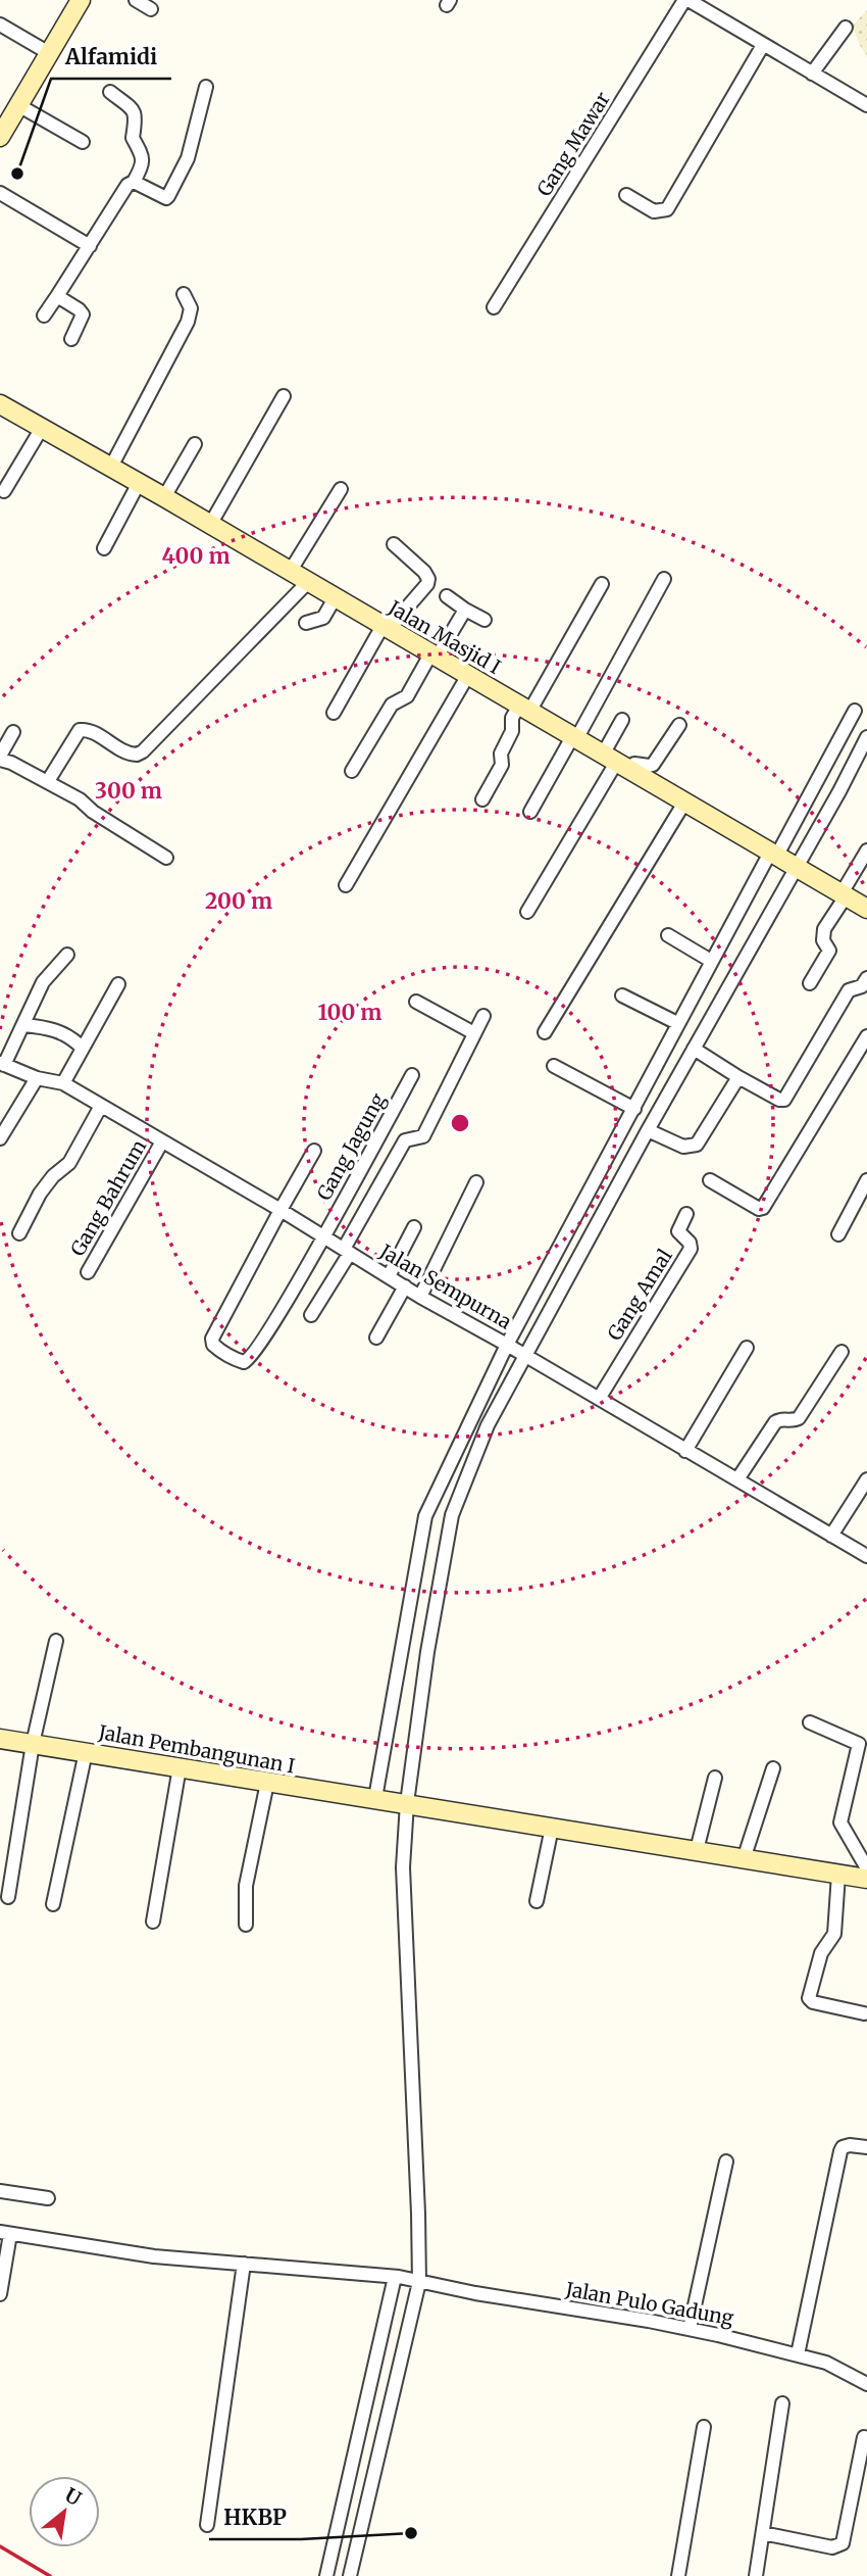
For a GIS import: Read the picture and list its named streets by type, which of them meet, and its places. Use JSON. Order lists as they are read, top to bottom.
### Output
{
  "streets": {
    "main road": ["Jalan Masjid I", "Jalan Pembangunan I"],
    "street": [
      "Gang Mawar",
      "Gang Jagung",
      "Gang Bahrum",
      "Jalan Sempurna",
      "Gang Amal",
      "Jalan Pulo Gadung"
    ]
  },
  "crossings": [
    ["Gang Jagung", "Jalan Sempurna"],
    ["Gang Bahrum", "Jalan Sempurna"],
    ["Jalan Sempurna", "Gang Amal"]
  ],
  "places": ["Alfamidi", "HKBP"],
  "north": "top right",
  "rings": [
    "400 m",
    "300 m",
    "200 m",
    "100 m"
  ]
}
